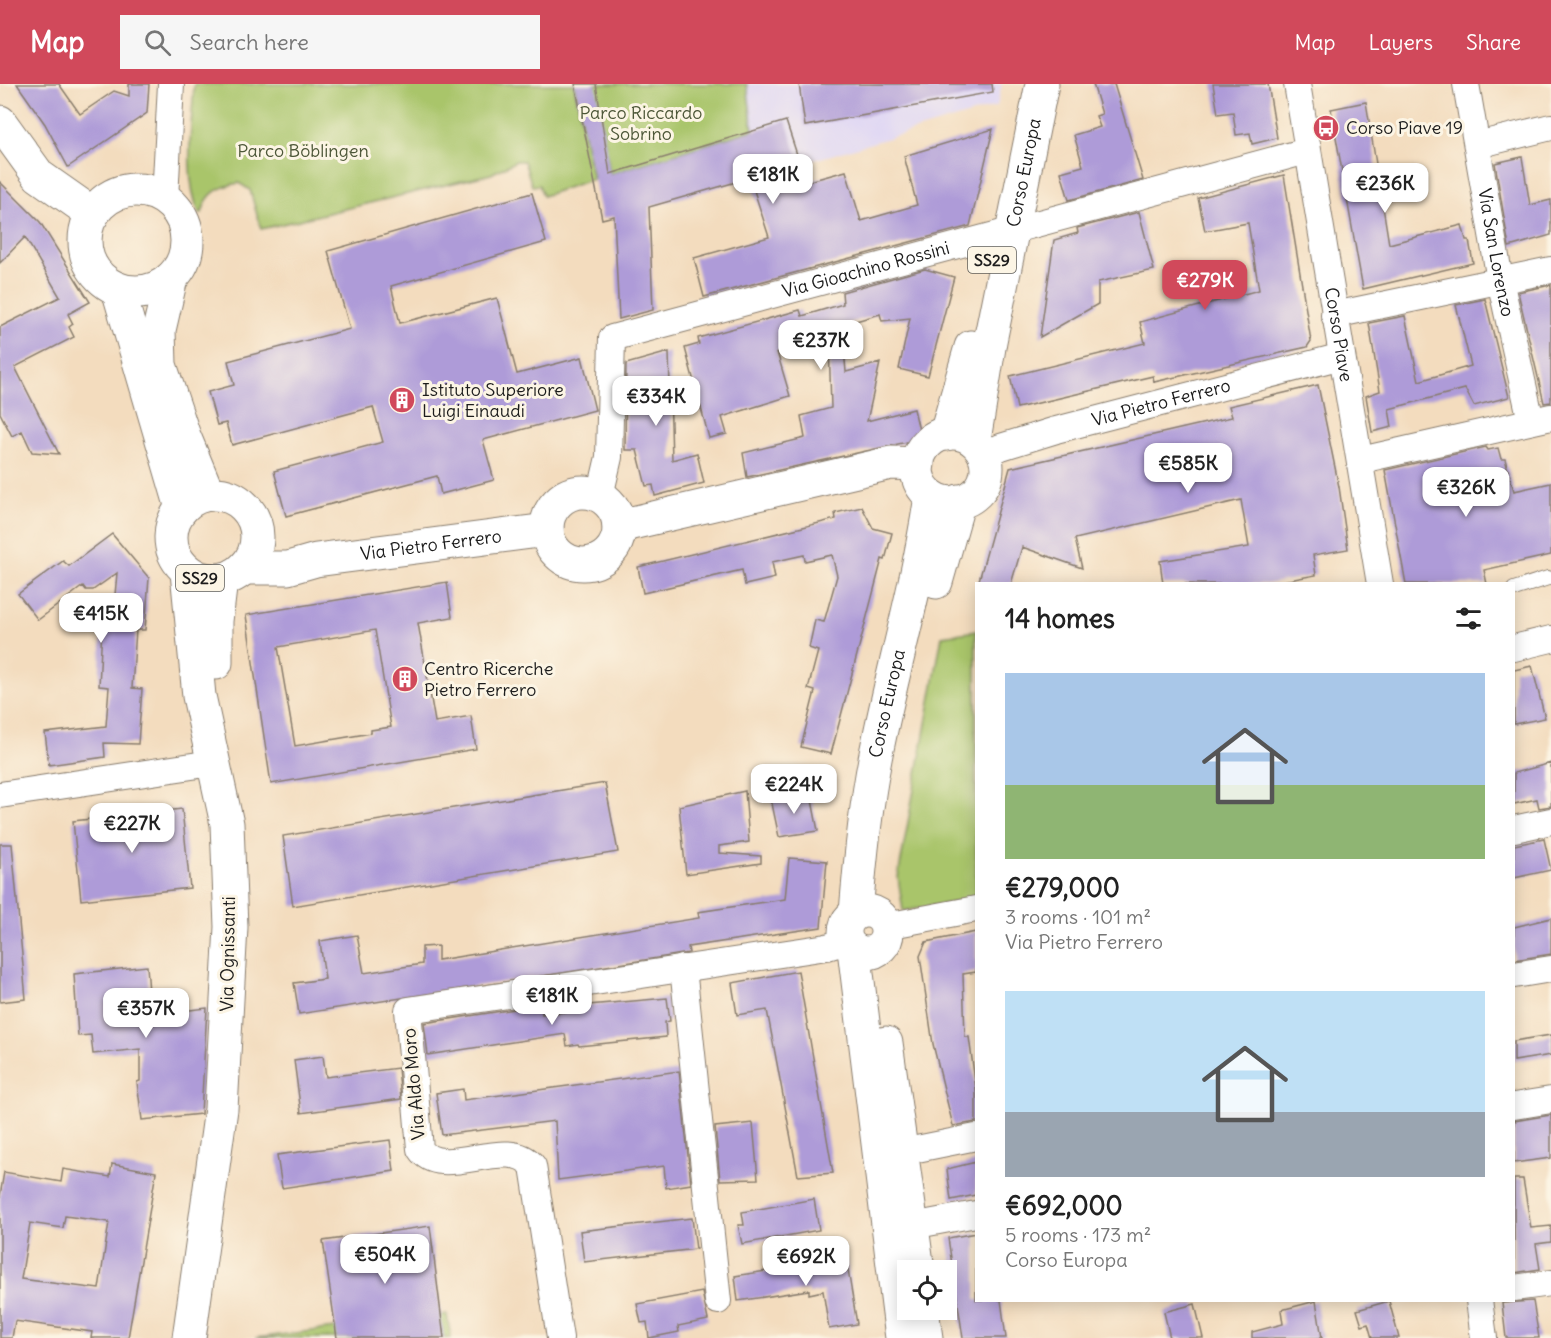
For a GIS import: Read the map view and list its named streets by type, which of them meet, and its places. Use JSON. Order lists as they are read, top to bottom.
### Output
{
  "streets": {
    "main road": [
      "Corso Europa",
      "SS29",
      "Via Pietro Ferrero",
      "Via Ognissanti"
    ],
    "street": [
      "Via San Lorenzo",
      "Via Gioachino Rossini",
      "Corso Piave",
      "Via Aldo Moro"
    ]
  },
  "crossings": [
    ["Corso Europa", "SS29"],
    ["Corso Europa", "Via Gioachino Rossini"],
    ["Corso Europa", "Via Pietro Ferrero"],
    ["Corso Europa", "Via Aldo Moro"],
    ["SS29", "Via Pietro Ferrero"],
    ["SS29", "Via Ognissanti"],
    ["Via Gioachino Rossini", "Corso Piave"],
    ["Via Gioachino Rossini", "Via Pietro Ferrero"],
    ["Corso Piave", "Via Pietro Ferrero"]
  ],
  "parks": ["Parco Riccardo Sobrino", "Parco Böblingen"],
  "places": {
    "bus stop": ["Corso Piave 19"],
    "building": ["Istituto Superiore Luigi Einaudi", "Centro Ricerche Pietro Ferrero"]
  },
  "page": {
    "header": "Map",
    "search": "Search here",
    "nav": ["Map", "Layers", "Share"],
    "price": [
      "€181K",
      "€236K",
      "€279K",
      "€237K",
      "€334K",
      "€585K",
      "€326K",
      "€415K",
      "€224K",
      "€227K",
      "€181K",
      "€357K",
      "€504K",
      "€692K"
    ],
    "heading": "14 homes",
    "list": [
      {
        "name": "€279,000",
        "note": "3 rooms · 101 m² · Via Pietro Ferrero"
      },
      {
        "name": "€692,000",
        "note": "5 rooms · 173 m² · Corso Europa"
      }
    ]
  }
}
